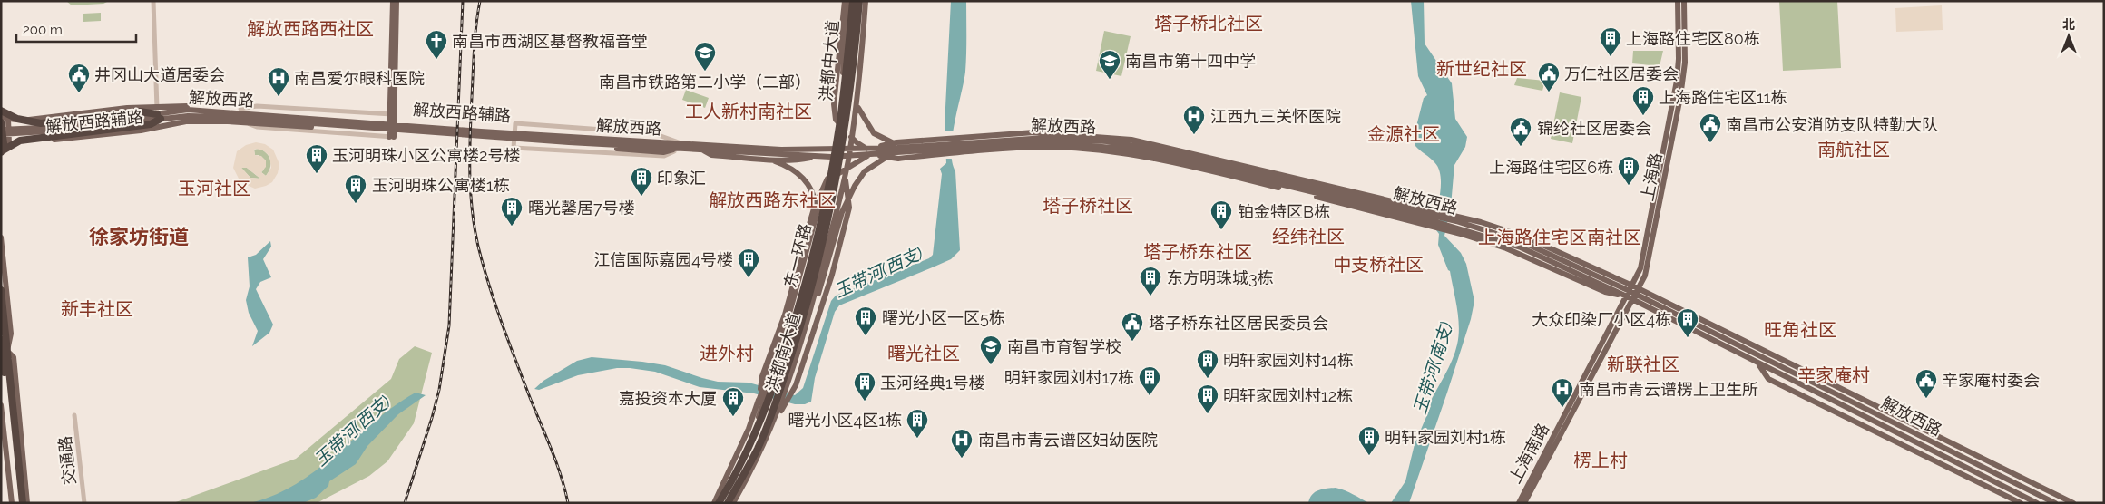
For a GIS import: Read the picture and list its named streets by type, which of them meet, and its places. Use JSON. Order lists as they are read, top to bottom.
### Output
{
  "streets": {
    "highway": ["东一环路"],
    "main road": [
      "洪都中大道",
      "解放西路",
      "解放西路辅路",
      "上海路",
      "洪都南大道",
      "上海南路"
    ],
    "street": ["交通路"]
  },
  "crossings": [
    ["洪都中大道", "解放西路"],
    ["洪都中大道", "洪都南大道"],
    ["解放西路", "解放西路辅路"],
    ["解放西路", "上海路"],
    ["解放西路", "洪都南大道"],
    ["解放西路", "上海南路"],
    ["上海路", "上海南路"],
    ["东一环路", "洪都南大道"]
  ],
  "districts": [
    "塔子桥北社区",
    "解放西路西社区",
    "新世纪社区",
    "工人新村南社区",
    "金源社区",
    "南航社区",
    "玉河社区",
    "解放西路东社区",
    "塔子桥社区",
    "徐家坊街道",
    "经纬社区",
    "上海路住宅区南社区",
    "塔子桥东社区",
    "中支桥社区",
    "新丰社区",
    "旺角社区",
    "进外村",
    "曙光社区",
    "新联社区",
    "辛家庵村",
    "楞上村"
  ],
  "water": ["玉带河(西支)", "玉带河(南支)"],
  "places": {
    "building": [
      "上海路住宅区80栋",
      "上海路住宅区11栋",
      "玉河明珠小区公寓楼2号楼",
      "上海路住宅区6栋",
      "印象汇",
      "玉河明珠公寓楼1栋",
      "曙光馨居7号楼",
      "铂金特区B栋",
      "江信国际嘉园4号楼",
      "东方明珠城3栋",
      "曙光小区一区5栋",
      "大众印染厂小区4栋",
      "明轩家园刘村14栋",
      "明轩家园刘村17栋",
      "玉河经典1号楼",
      "明轩家园刘村12栋",
      "嘉投资本大厦",
      "曙光小区4区1栋",
      "明轩家园刘村1栋"
    ],
    "church": ["南昌市西湖区基督教福音堂"],
    "school or university": ["南昌市铁路第二小学（二部）", "南昌市第十四中学", "南昌市育智学校"],
    "public building": [
      "万仁社区居委会",
      "井冈山大道居委会",
      "南昌市公安消防支队特勤大队",
      "锦纶社区居委会",
      "塔子桥东社区居民委员会",
      "辛家庵村委会"
    ],
    "hospital": [
      "南昌爱尔眼科医院",
      "江西九三关怀医院",
      "南昌市青云谱楞上卫生所",
      "南昌市青云谱区妇幼医院"
    ]
  },
  "scale_bar": "200 m",
  "north": "top"
}
